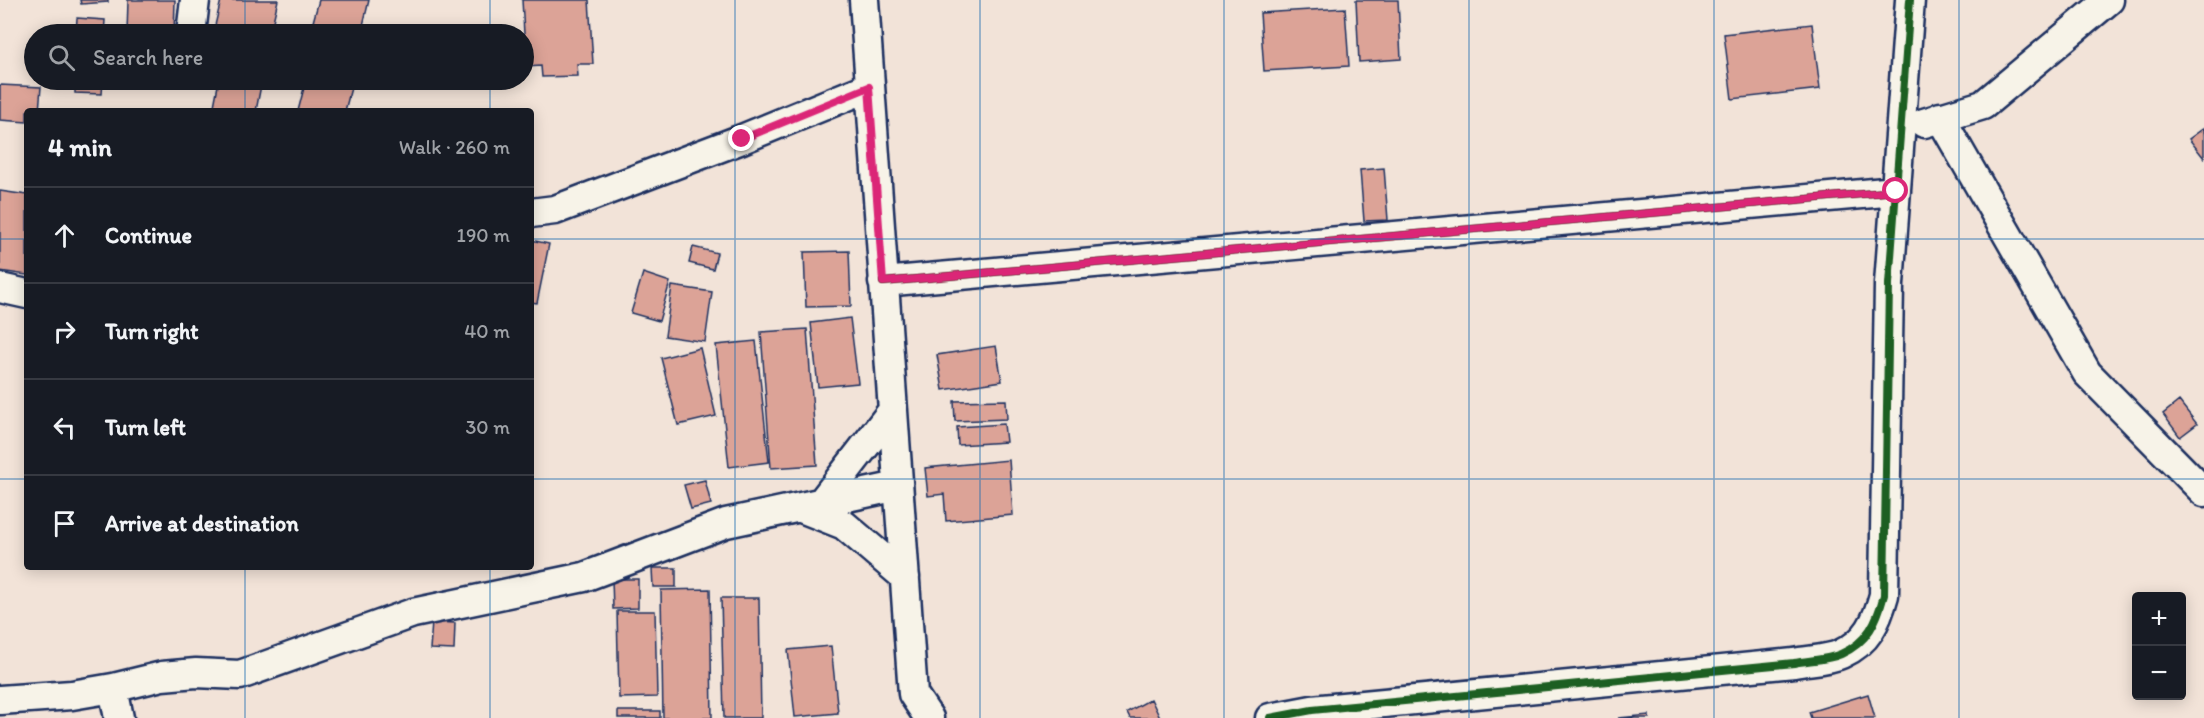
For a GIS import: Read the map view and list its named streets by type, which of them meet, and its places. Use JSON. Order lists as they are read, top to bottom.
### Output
{
  "page": {
    "search": "Search here",
    "heading": ["4 min", "Walk · 260 m"],
    "list": [
      ["Continue", "190 m"],
      ["Turn right", "40 m"],
      ["Turn left", "30 m"],
      "Arrive at destination"
    ],
    "map_buttons": ["+", "−"]
  }
}
